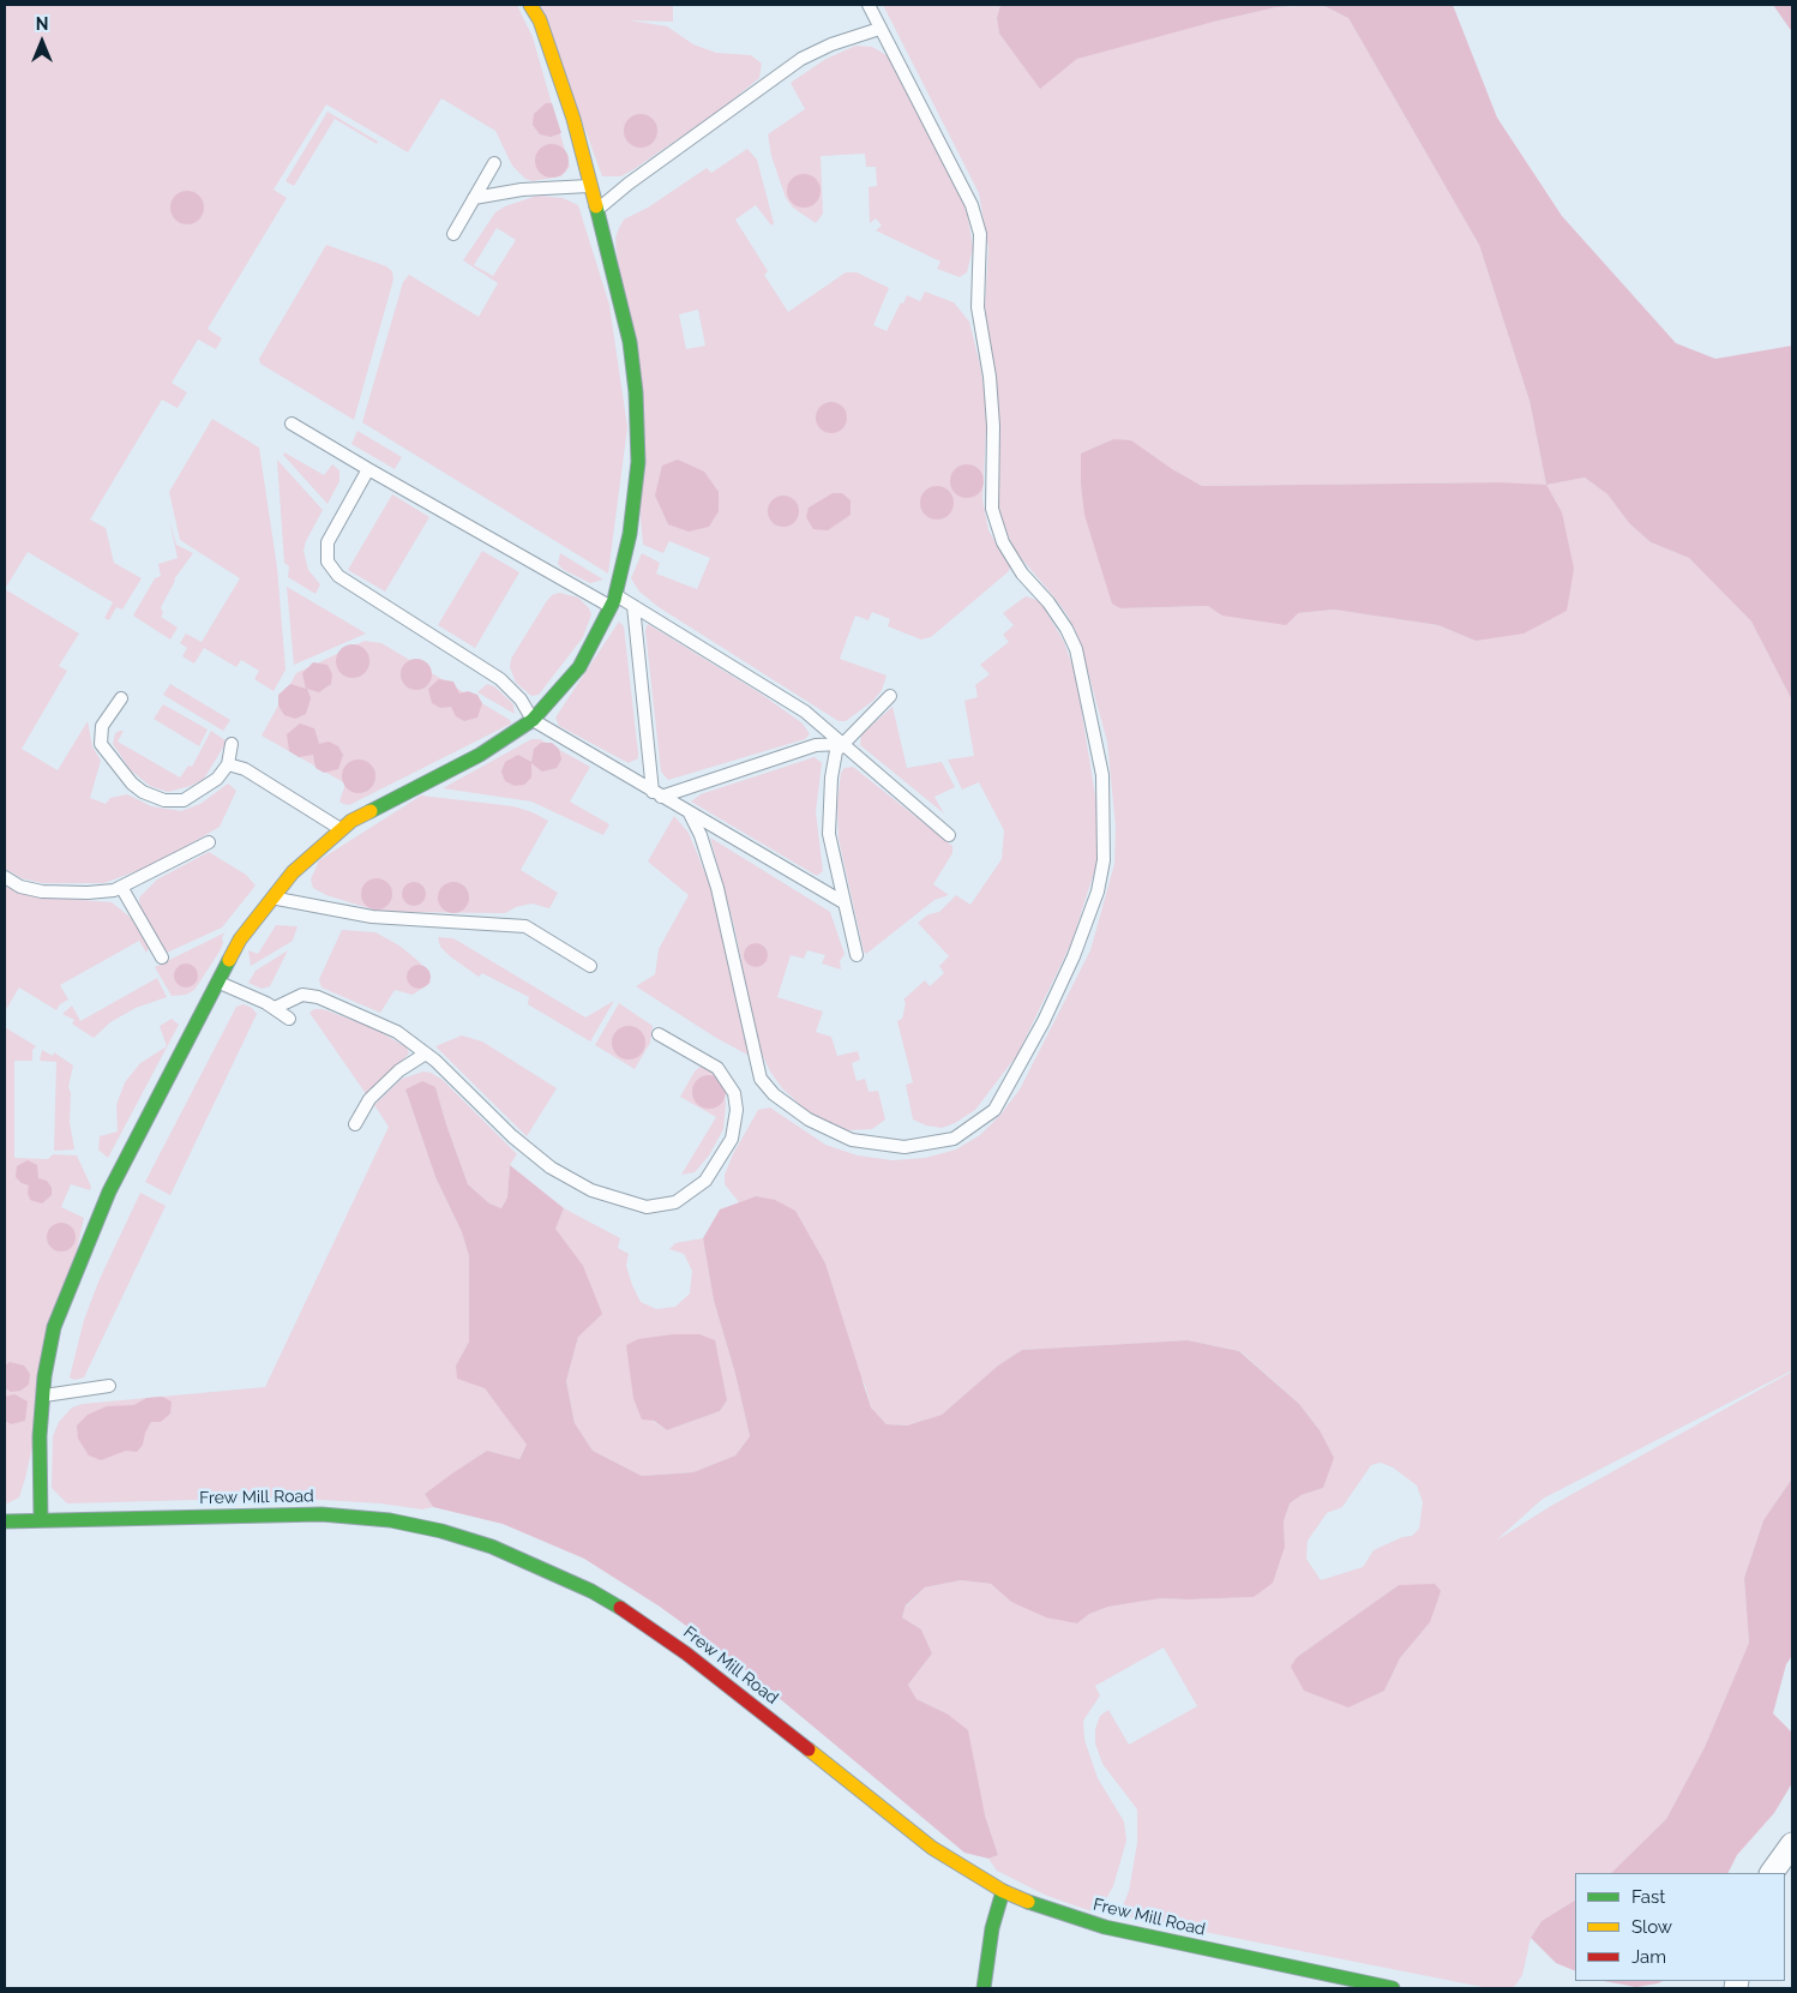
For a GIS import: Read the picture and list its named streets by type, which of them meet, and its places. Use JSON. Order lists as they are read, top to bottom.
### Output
{
  "streets": {
    "street": ["Frew Mill Road"]
  },
  "legend": ["Fast", "Slow", "Jam"],
  "north": "top"
}
